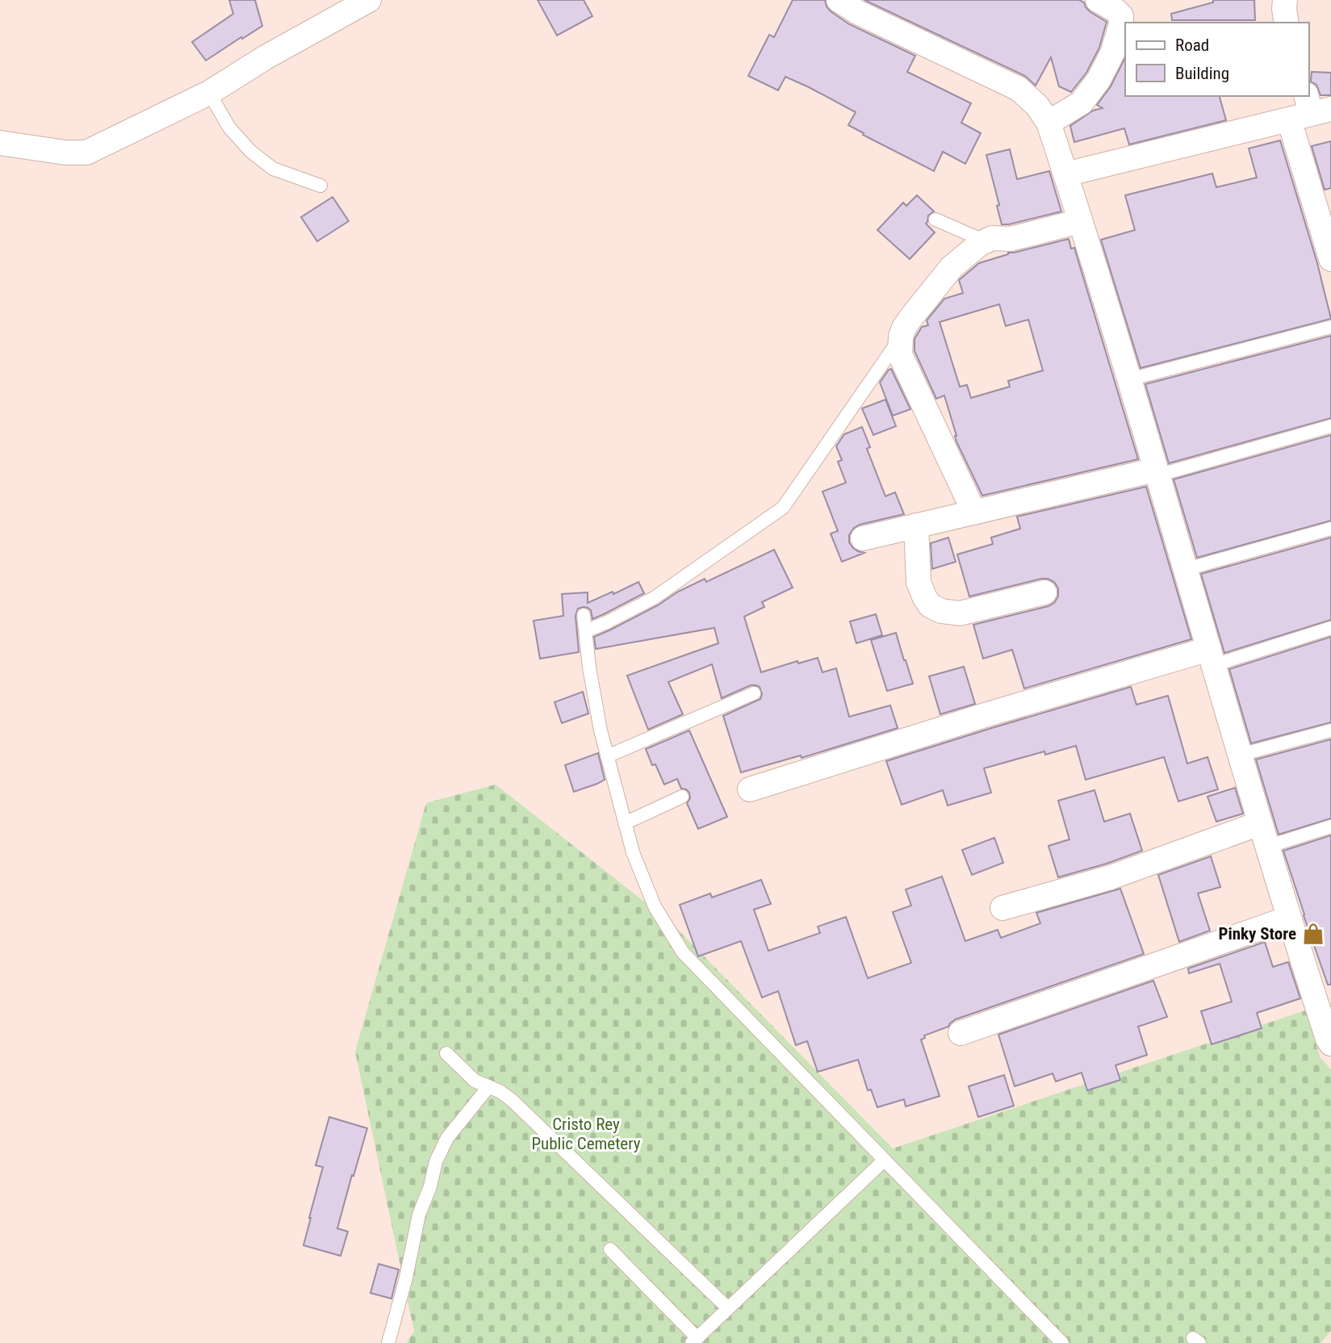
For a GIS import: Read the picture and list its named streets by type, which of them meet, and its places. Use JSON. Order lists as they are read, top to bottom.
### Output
{
  "parks": ["Cristo Rey Public Cemetery"],
  "places": {
    "shop": ["Pinky Store"]
  },
  "legend": ["Road", "Building"]
}
